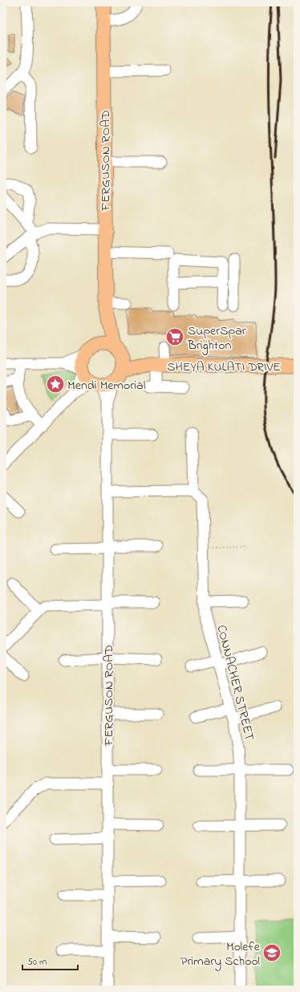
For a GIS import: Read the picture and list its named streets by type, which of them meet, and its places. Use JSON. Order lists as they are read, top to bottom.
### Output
{
  "streets": {
    "main road": ["FERGUSON ROAD", "SHEYA KULATI DRIVE"],
    "street": ["CONNACHER STREET"]
  },
  "crossings": [
    ["FERGUSON ROAD", "SHEYA KULATI DRIVE"]
  ],
  "places": {
    "supermarket": ["SuperSpar Brighton"],
    "place": ["Mendi Memorial"],
    "school or university": ["Molefe Primary School"]
  },
  "scale_bar": "50 m"
}
